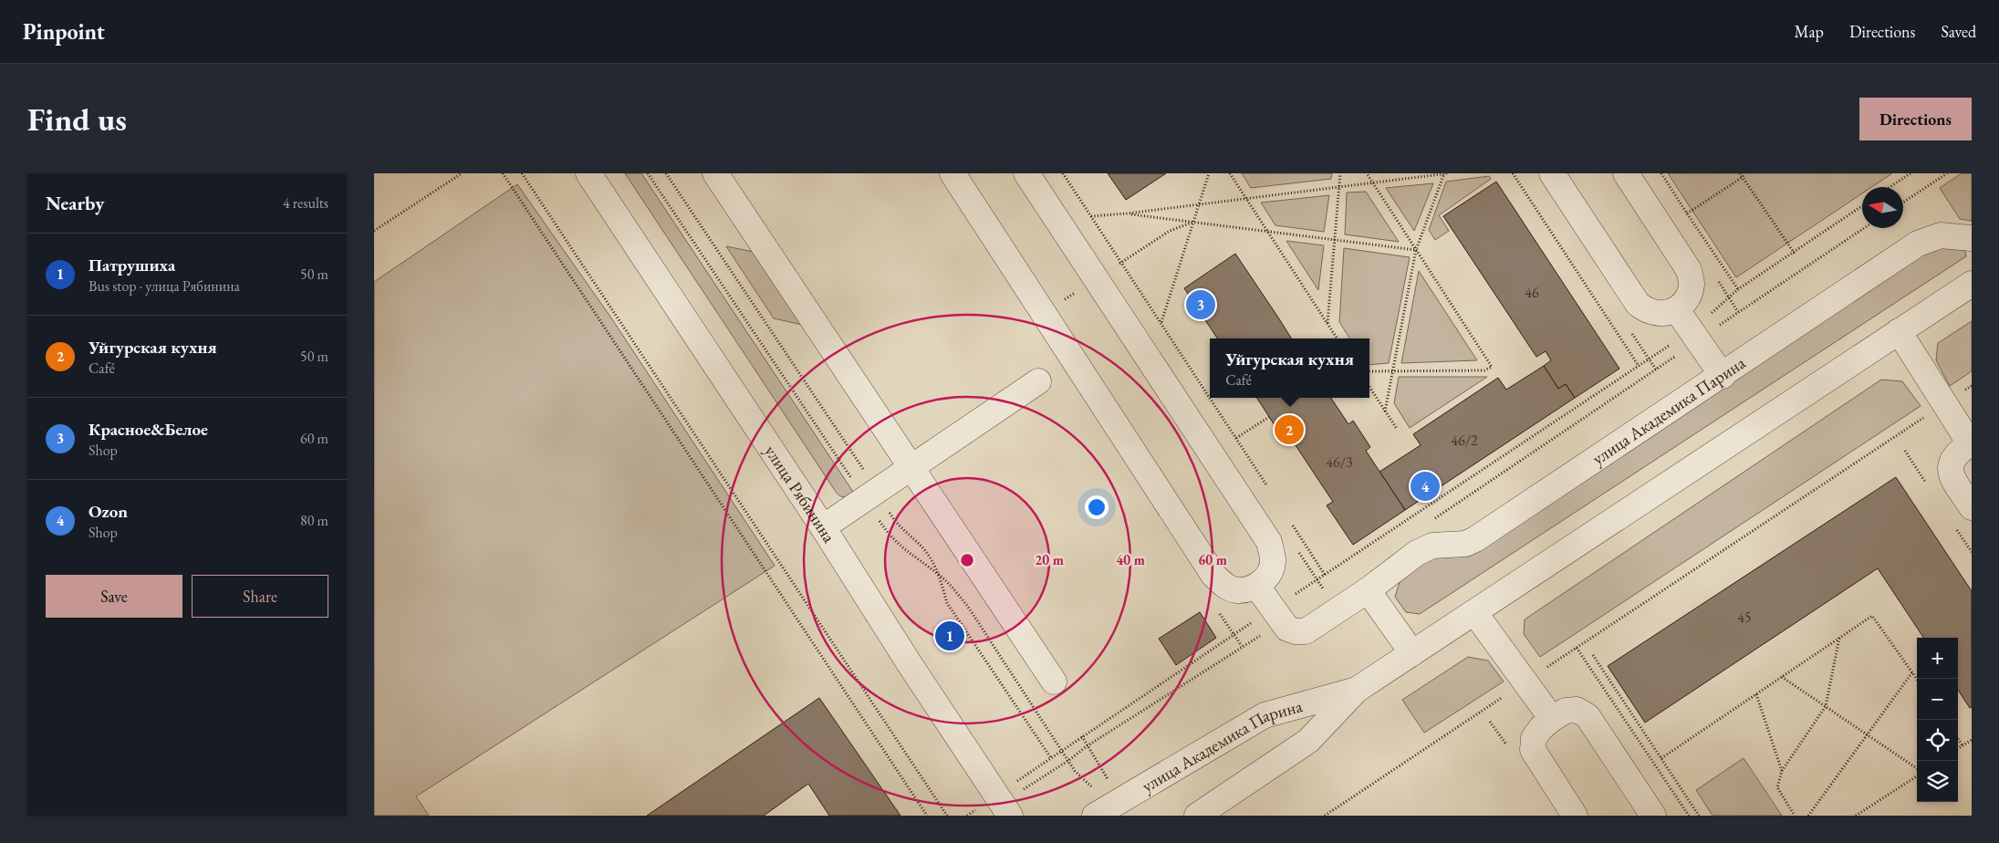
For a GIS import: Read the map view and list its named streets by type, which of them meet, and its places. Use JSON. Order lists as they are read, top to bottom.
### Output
{
  "streets": {
    "street": ["улица Академика Парина", "улица Рябинина"]
  },
  "house_numbers": [
    "46",
    "46/2",
    "46/3",
    "45"
  ],
  "north": "left",
  "page": {
    "header": "Pinpoint",
    "nav": ["Map", "Directions", "Saved"],
    "buttons": [
      "Directions",
      ["Save", "Share"]
    ],
    "title": "Find us",
    "heading": ["Nearby", "4 results"],
    "list": [
      {
        "mark": "1",
        "name": "Патрушиха",
        "note": "Bus stop · улица Рябинина",
        "value": "50 m"
      },
      {
        "mark": "2",
        "name": "Уйгурская кухня",
        "note": "Café",
        "value": "50 m"
      },
      {
        "mark": "3",
        "name": "Красное&Белое",
        "note": "Shop",
        "value": "60 m"
      },
      {
        "mark": "4",
        "name": "Ozon",
        "note": "Shop",
        "value": "80 m"
      }
    ],
    "pins": [
      "3",
      "2",
      "4",
      "1"
    ],
    "popup": ["Уйгурская кухня", "Café"],
    "map_buttons": ["+", "−"]
  },
  "rings": ["20 m", "40 m", "60 m"]
}
